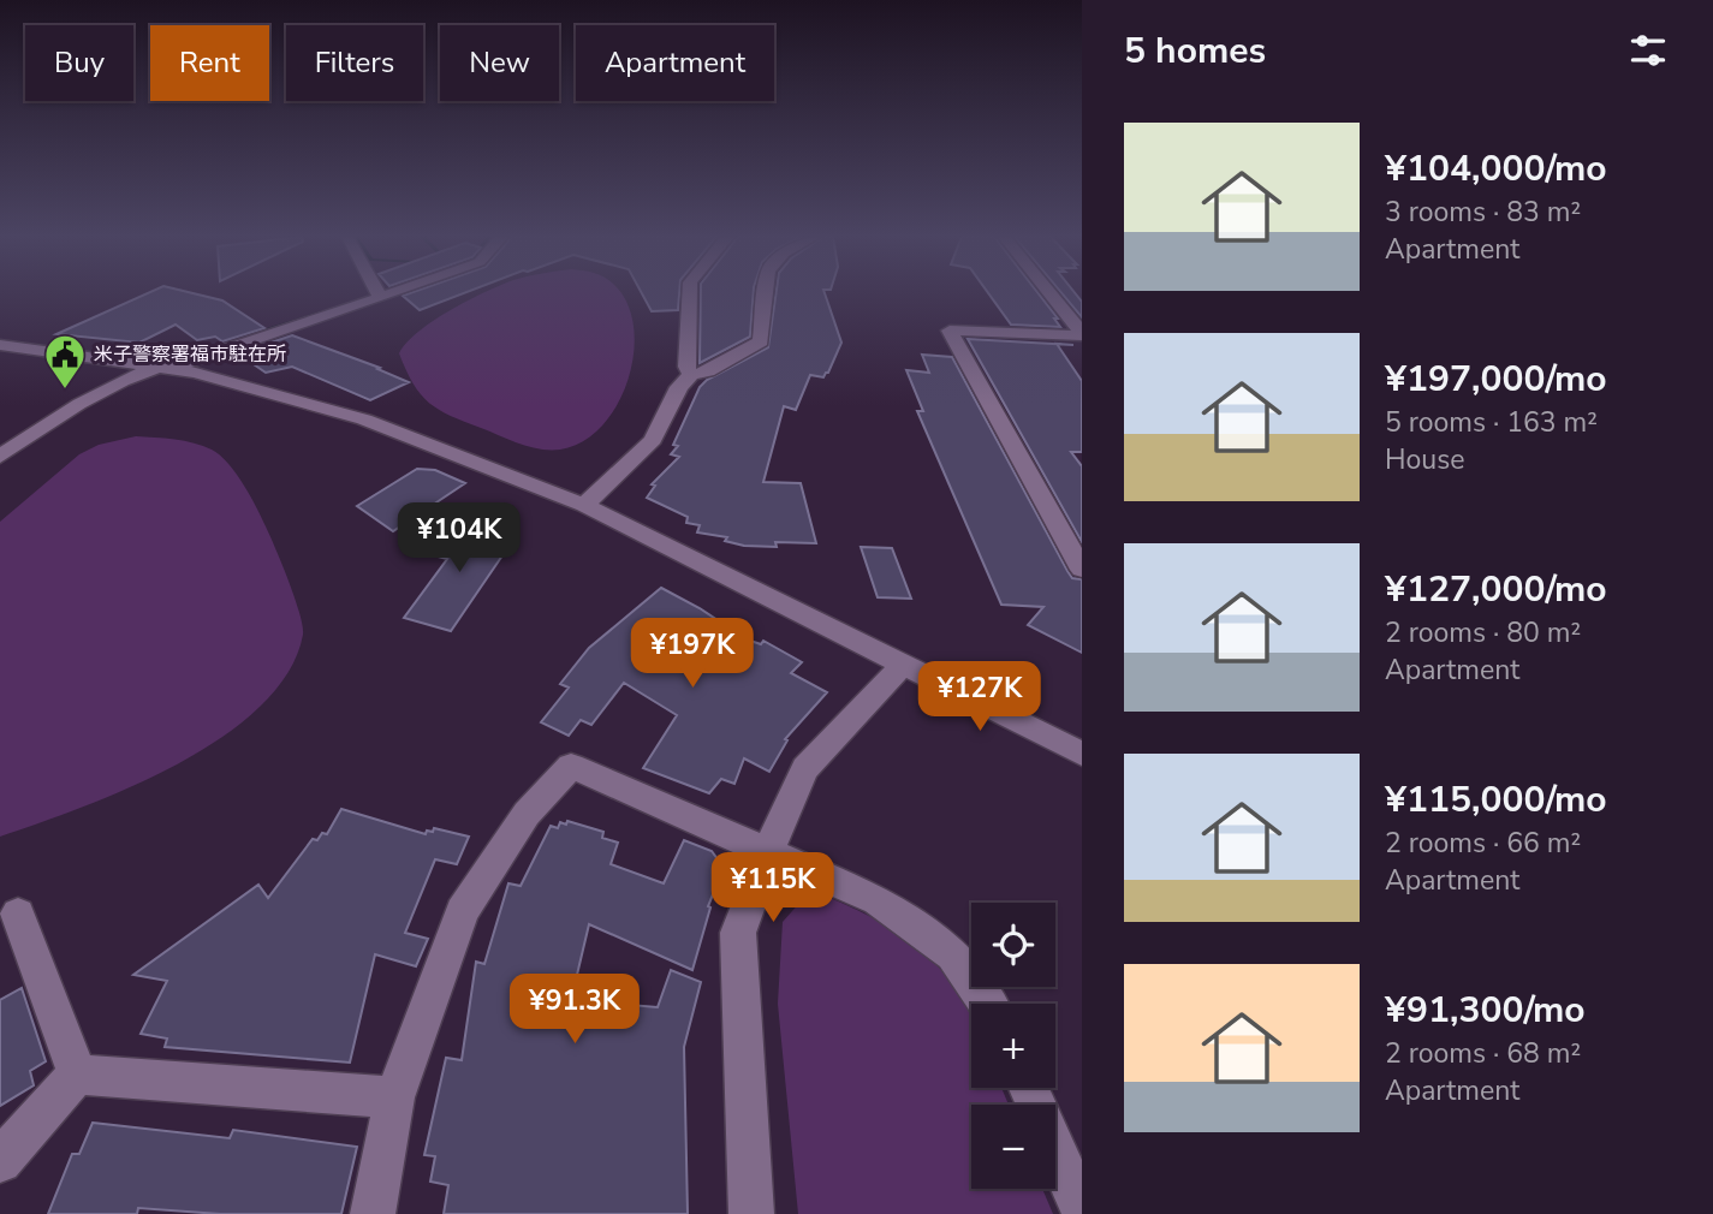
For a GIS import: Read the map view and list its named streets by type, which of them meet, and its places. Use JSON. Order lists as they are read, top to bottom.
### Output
{
  "places": {
    "public building": ["米子警察署福市駐在所"]
  },
  "page": {
    "heading": "5 homes",
    "chip": [
      "Buy",
      "Rent",
      "Filters",
      "New",
      "Apartment"
    ],
    "list": [
      {
        "name": "¥104,000/mo",
        "note": "3 rooms · 83 m² · Apartment"
      },
      {
        "name": "¥197,000/mo",
        "note": "5 rooms · 163 m² · House"
      },
      {
        "name": "¥127,000/mo",
        "note": "2 rooms · 80 m² · Apartment"
      },
      {
        "name": "¥115,000/mo",
        "note": "2 rooms · 66 m² · Apartment"
      },
      {
        "name": "¥91,300/mo",
        "note": "2 rooms · 68 m² · Apartment"
      }
    ],
    "price": [
      "¥104K",
      "¥197K",
      "¥127K",
      "¥115K",
      "¥91.3K"
    ],
    "map_buttons": ["+", "−"]
  }
}
